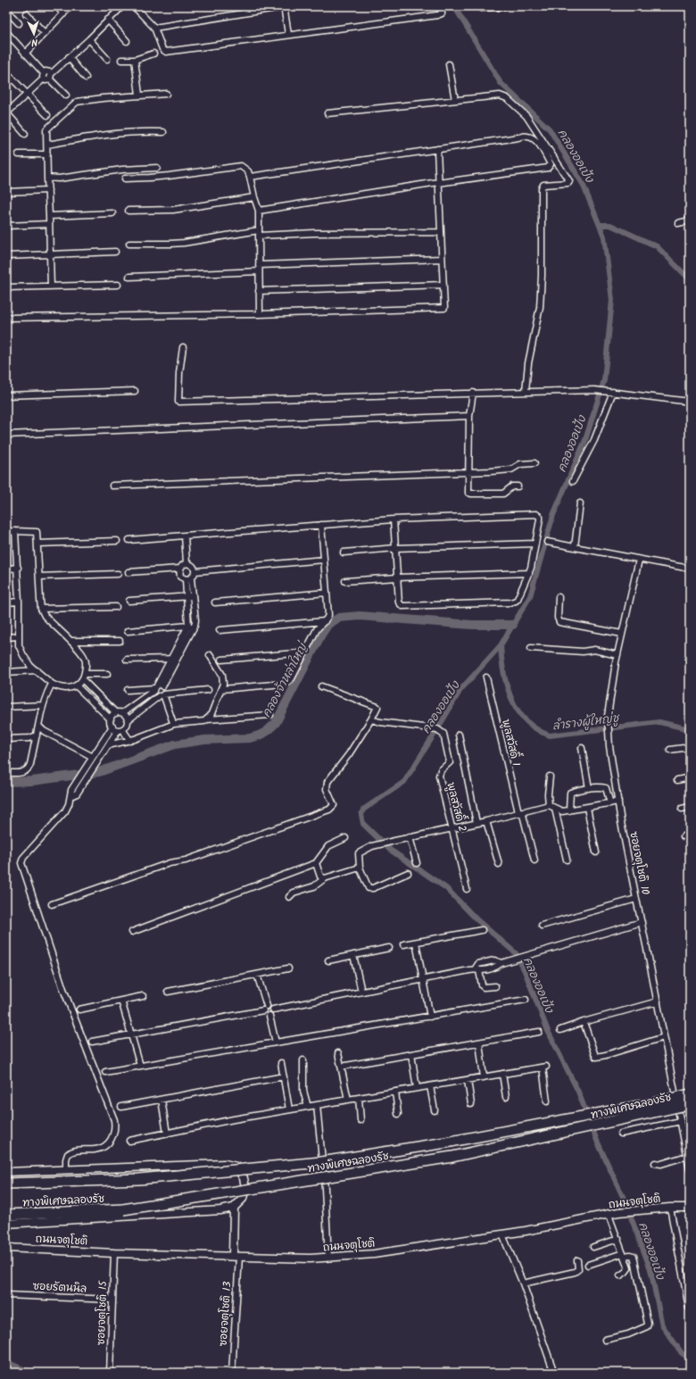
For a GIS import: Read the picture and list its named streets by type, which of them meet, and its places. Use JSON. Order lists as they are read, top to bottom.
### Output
{
  "streets": {
    "highway": ["ทางพิเศษฉลองรัช"],
    "street": [
      "พูลสวัสดิ์ 1",
      "พูลสวัสดิ์ 2",
      "ซอยจตุโชติ 10",
      "ถนนจตุโชติ",
      "ซอยรัตนนิล",
      "ซอยจตุโชติ 15",
      "ซอยจตุโชติ 13"
    ]
  },
  "crossings": [
    ["ถนนจตุโชติ", "ซอยจตุโชติ 15"],
    ["ถนนจตุโชติ", "ซอยจตุโชติ 13"],
    ["ซอยรัตนนิล", "ซอยจตุโชติ 15"]
  ],
  "water": ["คลองออเป้ง", "คลองจ้าหล่าใหญ่", "ลำรางผู้ใหญ่ชู"],
  "north": "bottom"
}
